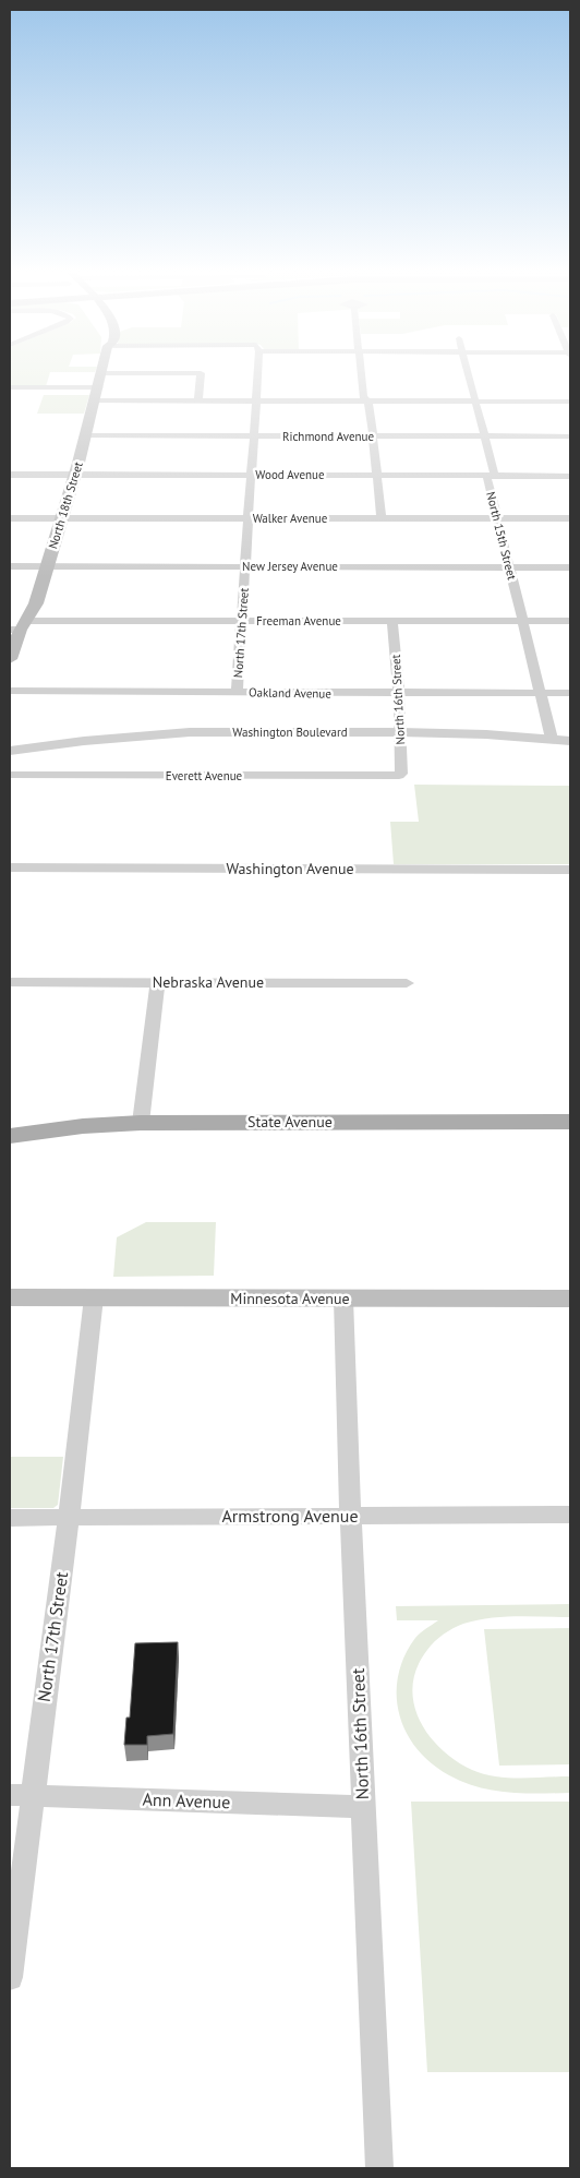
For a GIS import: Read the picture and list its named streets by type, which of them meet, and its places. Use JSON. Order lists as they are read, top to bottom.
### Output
{
  "streets": {
    "main road": ["North 18th Street", "State Avenue", "Minnesota Avenue"],
    "street": [
      "Richmond Avenue",
      "Wood Avenue",
      "Walker Avenue",
      "North 15th Street",
      "New Jersey Avenue",
      "Freeman Avenue",
      "North 17th Street",
      "Oakland Avenue",
      "North 16th Street",
      "Washington Boulevard",
      "Everett Avenue",
      "Washington Avenue",
      "Nebraska Avenue",
      "Armstrong Avenue",
      "Ann Avenue"
    ]
  },
  "crossings": [
    ["Richmond Avenue", "North 18th Street"],
    ["Richmond Avenue", "North 15th Street"],
    ["Richmond Avenue", "North 17th Street"],
    ["Wood Avenue", "North 18th Street"],
    ["Wood Avenue", "North 15th Street"],
    ["Wood Avenue", "North 17th Street"],
    ["North 18th Street", "Walker Avenue"],
    ["North 18th Street", "New Jersey Avenue"],
    ["North 18th Street", "Freeman Avenue"],
    ["Walker Avenue", "North 15th Street"],
    ["Walker Avenue", "North 17th Street"],
    ["North 15th Street", "New Jersey Avenue"],
    ["North 15th Street", "Freeman Avenue"],
    ["North 15th Street", "Oakland Avenue"],
    ["North 15th Street", "Washington Boulevard"],
    ["New Jersey Avenue", "North 17th Street"],
    ["Freeman Avenue", "North 17th Street"],
    ["Freeman Avenue", "North 16th Street"],
    ["North 17th Street", "Oakland Avenue"],
    ["North 17th Street", "Minnesota Avenue"],
    ["North 17th Street", "Armstrong Avenue"],
    ["North 17th Street", "Ann Avenue"],
    ["Oakland Avenue", "North 16th Street"],
    ["North 16th Street", "Washington Boulevard"],
    ["North 16th Street", "Everett Avenue"],
    ["North 16th Street", "Minnesota Avenue"],
    ["North 16th Street", "Armstrong Avenue"],
    ["North 16th Street", "Ann Avenue"]
  ]
}
